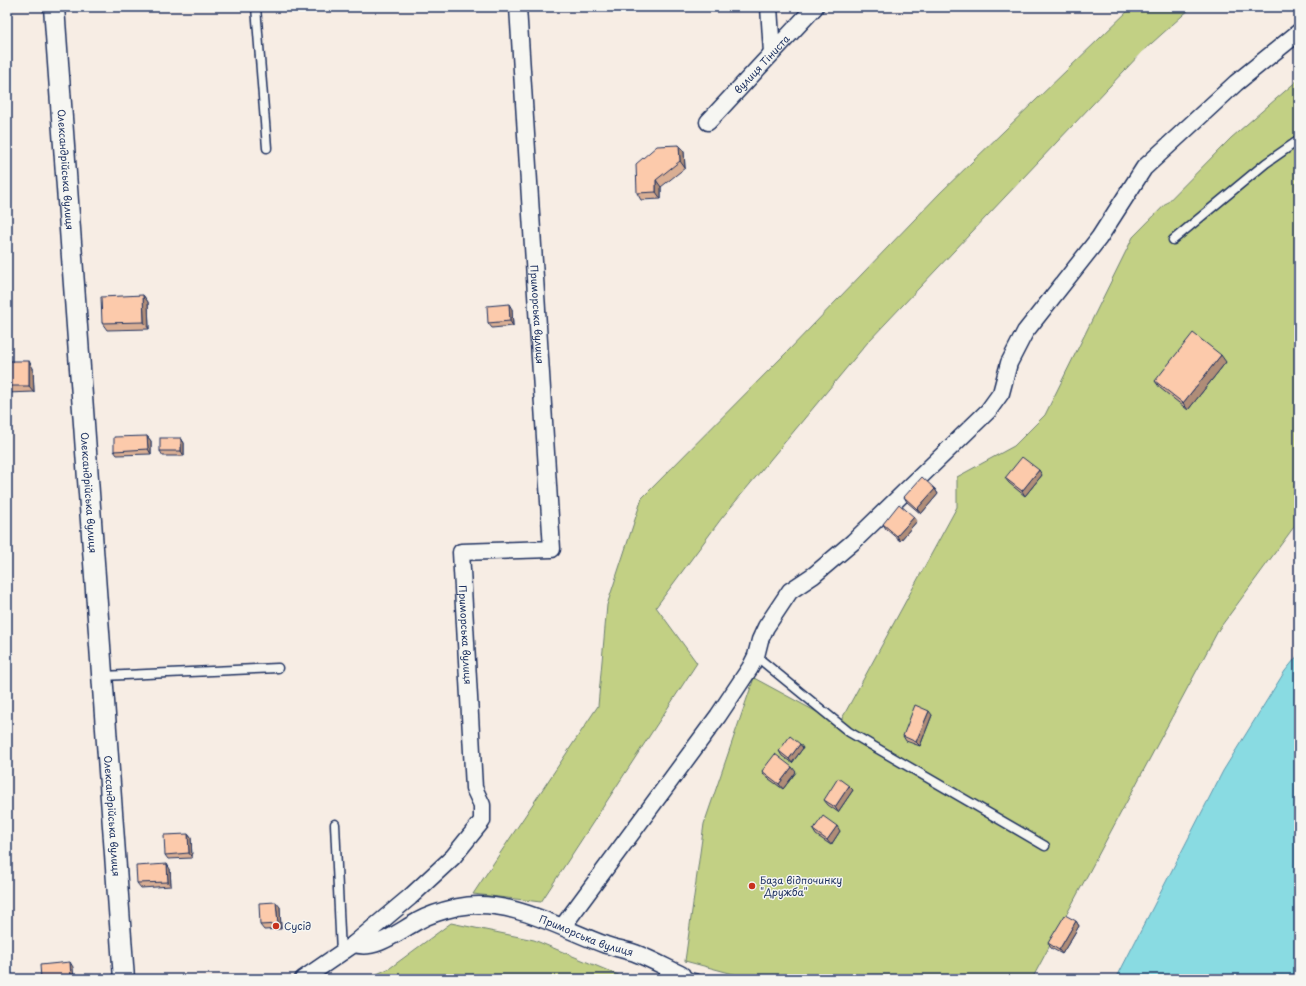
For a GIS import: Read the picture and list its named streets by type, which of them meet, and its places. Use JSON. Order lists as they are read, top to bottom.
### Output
{
  "streets": {
    "street": ["вулиця Тіниста", "Олександрійська вулиця", "Приморська вулиця"]
  },
  "places": ["База відпочинку \"Дружба\"", "Сусід"]
}
